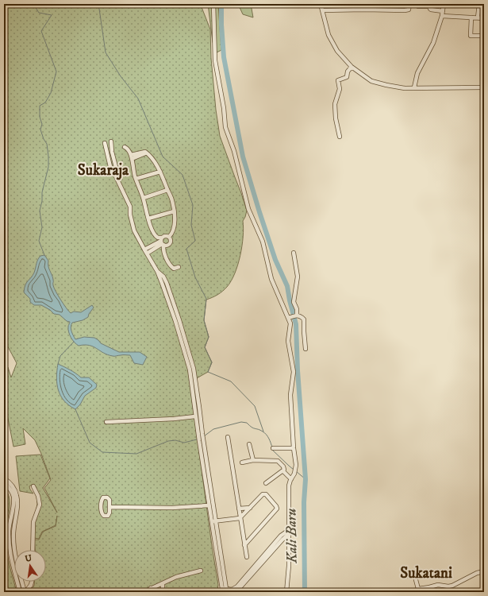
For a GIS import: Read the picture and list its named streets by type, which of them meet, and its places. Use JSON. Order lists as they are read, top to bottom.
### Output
{
  "districts": ["Sukaraja", "Sukatani"],
  "water": ["Kali Baru"],
  "north": "top"
}
